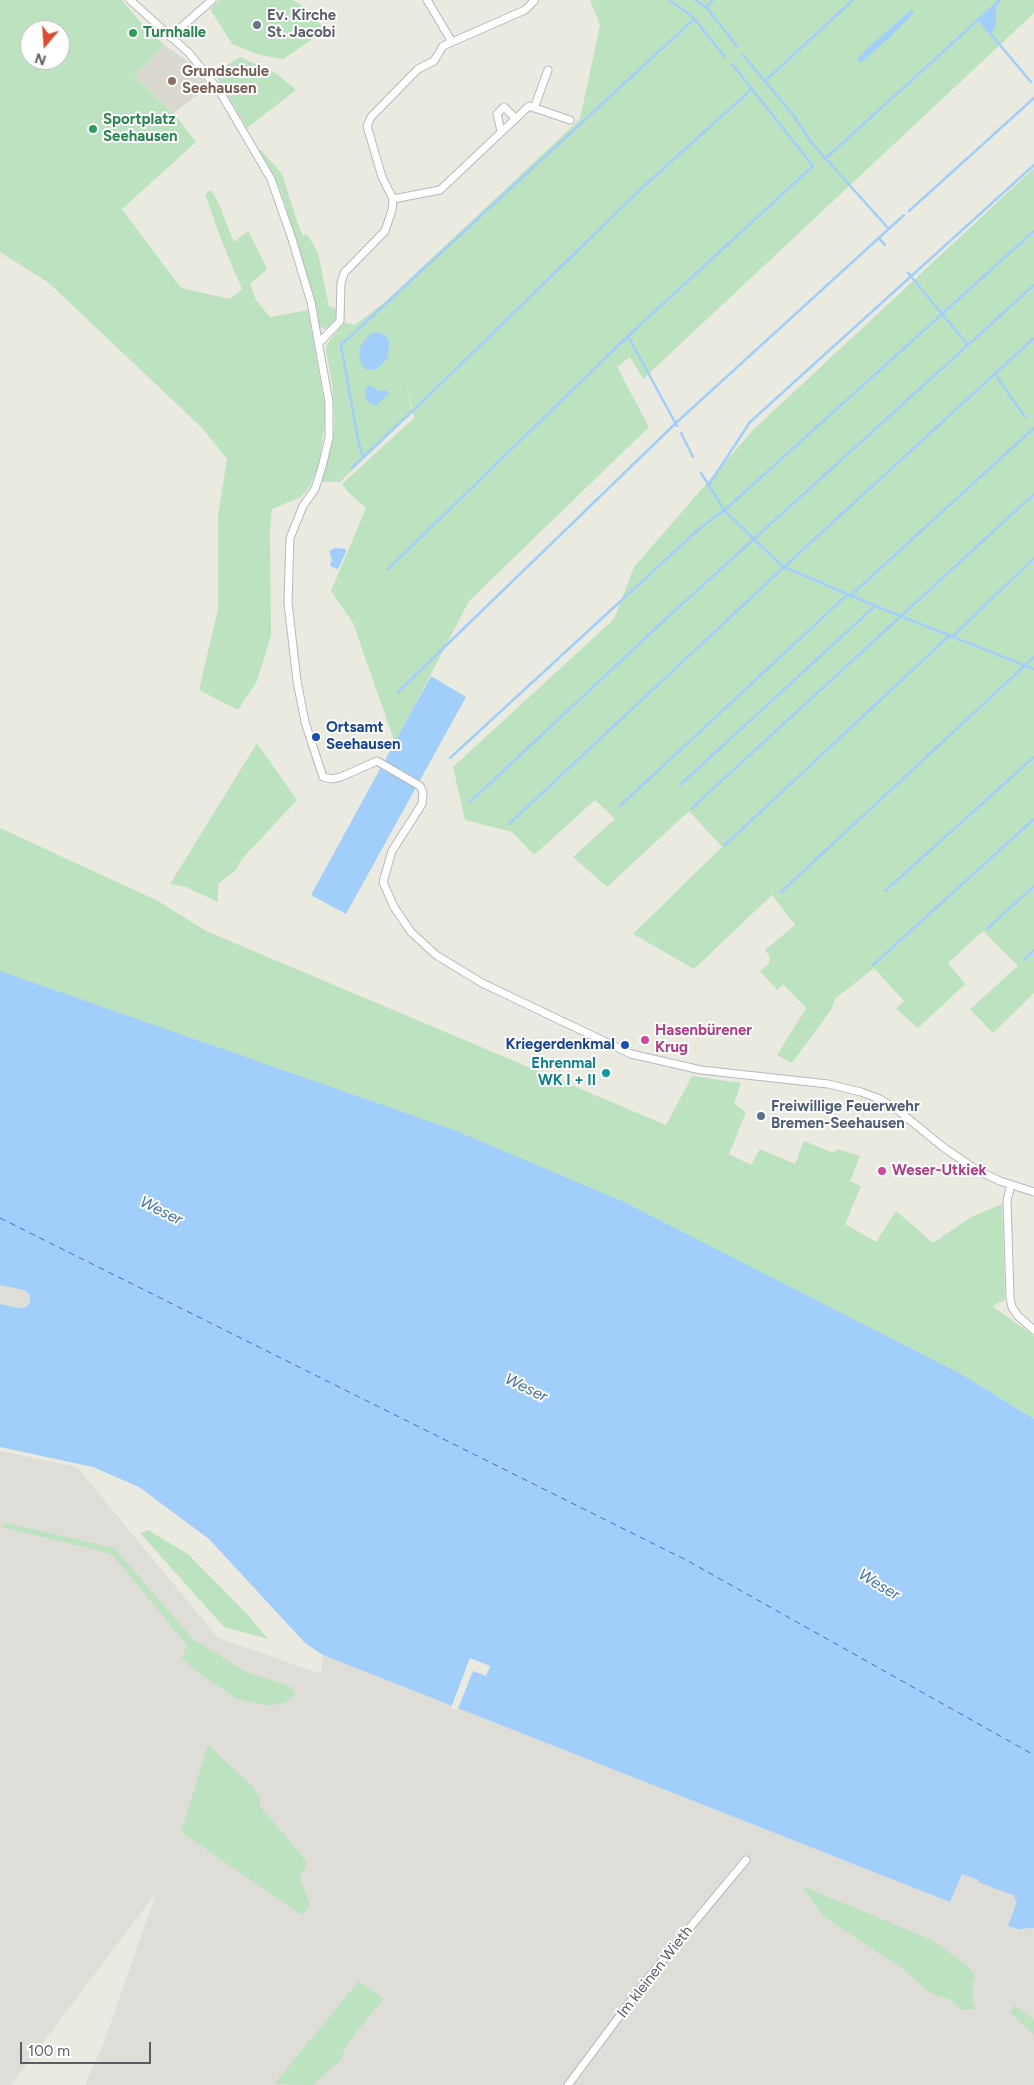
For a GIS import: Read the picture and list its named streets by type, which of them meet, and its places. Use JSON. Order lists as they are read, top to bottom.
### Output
{
  "streets": {
    "street": ["Im kleinen Wieth"]
  },
  "water": ["Weser"],
  "places": [
    "Ev. Kirche St. Jacobi",
    "Turnhalle",
    "Grundschule Seehausen",
    "Sportplatz Seehausen",
    "Ortsamt Seehausen",
    "Hasenbürener Krug",
    "Kriegerdenkmal",
    "Ehrenmal WK I + II",
    "Freiwillige Feuerwehr Bremen-Seehausen",
    "Weser-Utkiek"
  ],
  "scale_bar": "100 m",
  "north": "bottom"
}
